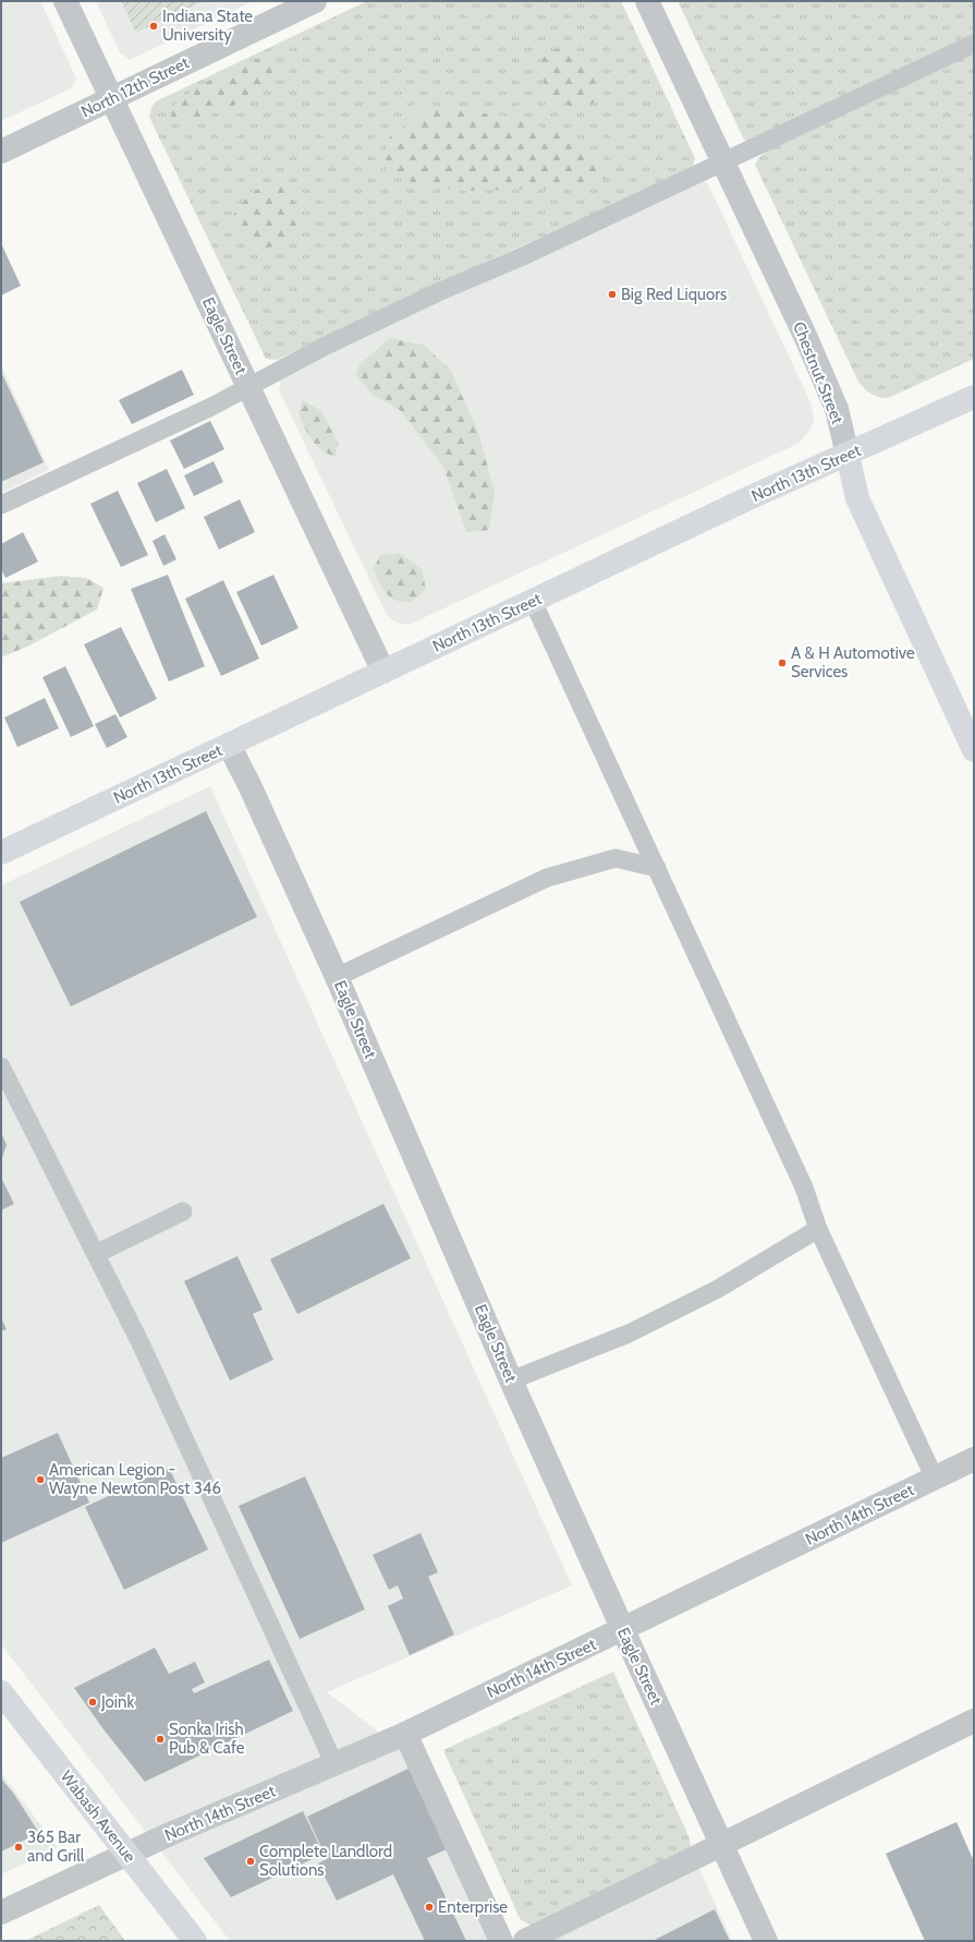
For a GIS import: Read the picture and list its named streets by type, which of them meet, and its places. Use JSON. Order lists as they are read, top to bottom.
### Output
{
  "streets": {
    "main road": ["Chestnut Street", "North 13th Street", "Wabash Avenue"],
    "street": ["North 12th Street", "Eagle Street", "North 14th Street"]
  },
  "crossings": [
    ["North 12th Street", "Eagle Street"],
    ["Eagle Street", "North 13th Street"],
    ["Eagle Street", "North 14th Street"],
    ["Chestnut Street", "North 13th Street"],
    ["North 14th Street", "Wabash Avenue"]
  ],
  "places": [
    "Indiana State University",
    "Big Red Liquors",
    "A & H Automotive Services",
    "American Legion - Wayne Newton Post 346",
    "Joink",
    "Sonka Irish Pub & Cafe",
    "365 Bar and Grill",
    "Complete Landlord Solutions",
    "Enterprise"
  ]
}
